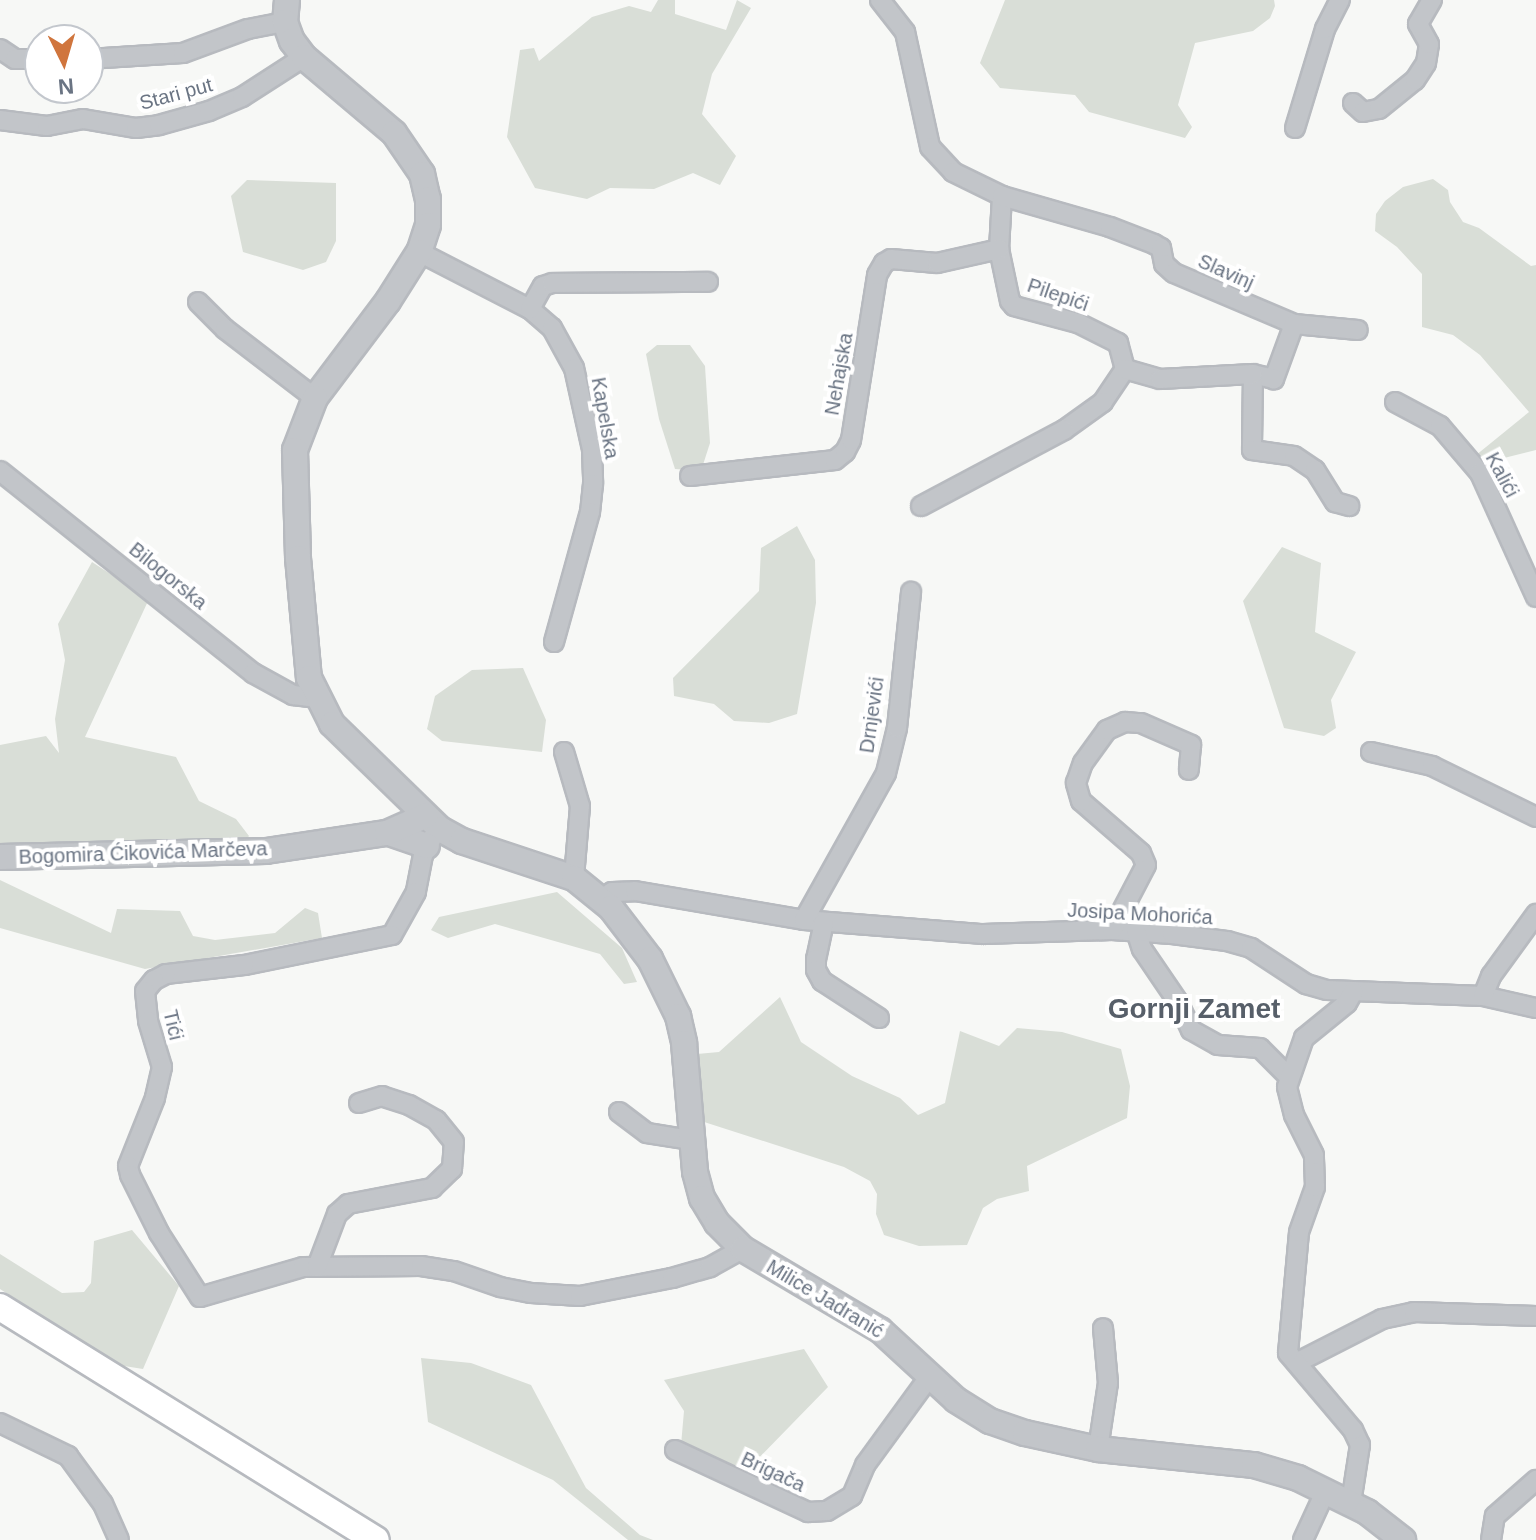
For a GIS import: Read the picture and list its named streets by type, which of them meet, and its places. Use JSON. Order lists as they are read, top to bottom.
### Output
{
  "streets": {
    "street": [
      "Stari put",
      "Slavinj",
      "Pilepići",
      "Nehajska",
      "Kapelska",
      "Kalići",
      "Bilogorska",
      "Drnjevići",
      "Bogomira Ćikovića Marčeva",
      "Josipa Mohorića",
      "Tići",
      "Milice Jadranić",
      "Brigača"
    ]
  },
  "crossings": [
    ["Slavinj", "Pilepići"],
    ["Pilepići", "Nehajska"],
    ["Drnjevići", "Josipa Mohorića"],
    ["Bogomira Ćikovića Marčeva", "Tići"],
    ["Bogomira Ćikovića Marčeva", "Milice Jadranić"],
    ["Josipa Mohorića", "Milice Jadranić"],
    ["Tići", "Milice Jadranić"],
    ["Milice Jadranić", "Brigača"]
  ],
  "districts": ["Gornji Zamet"],
  "north": "bottom"
}
